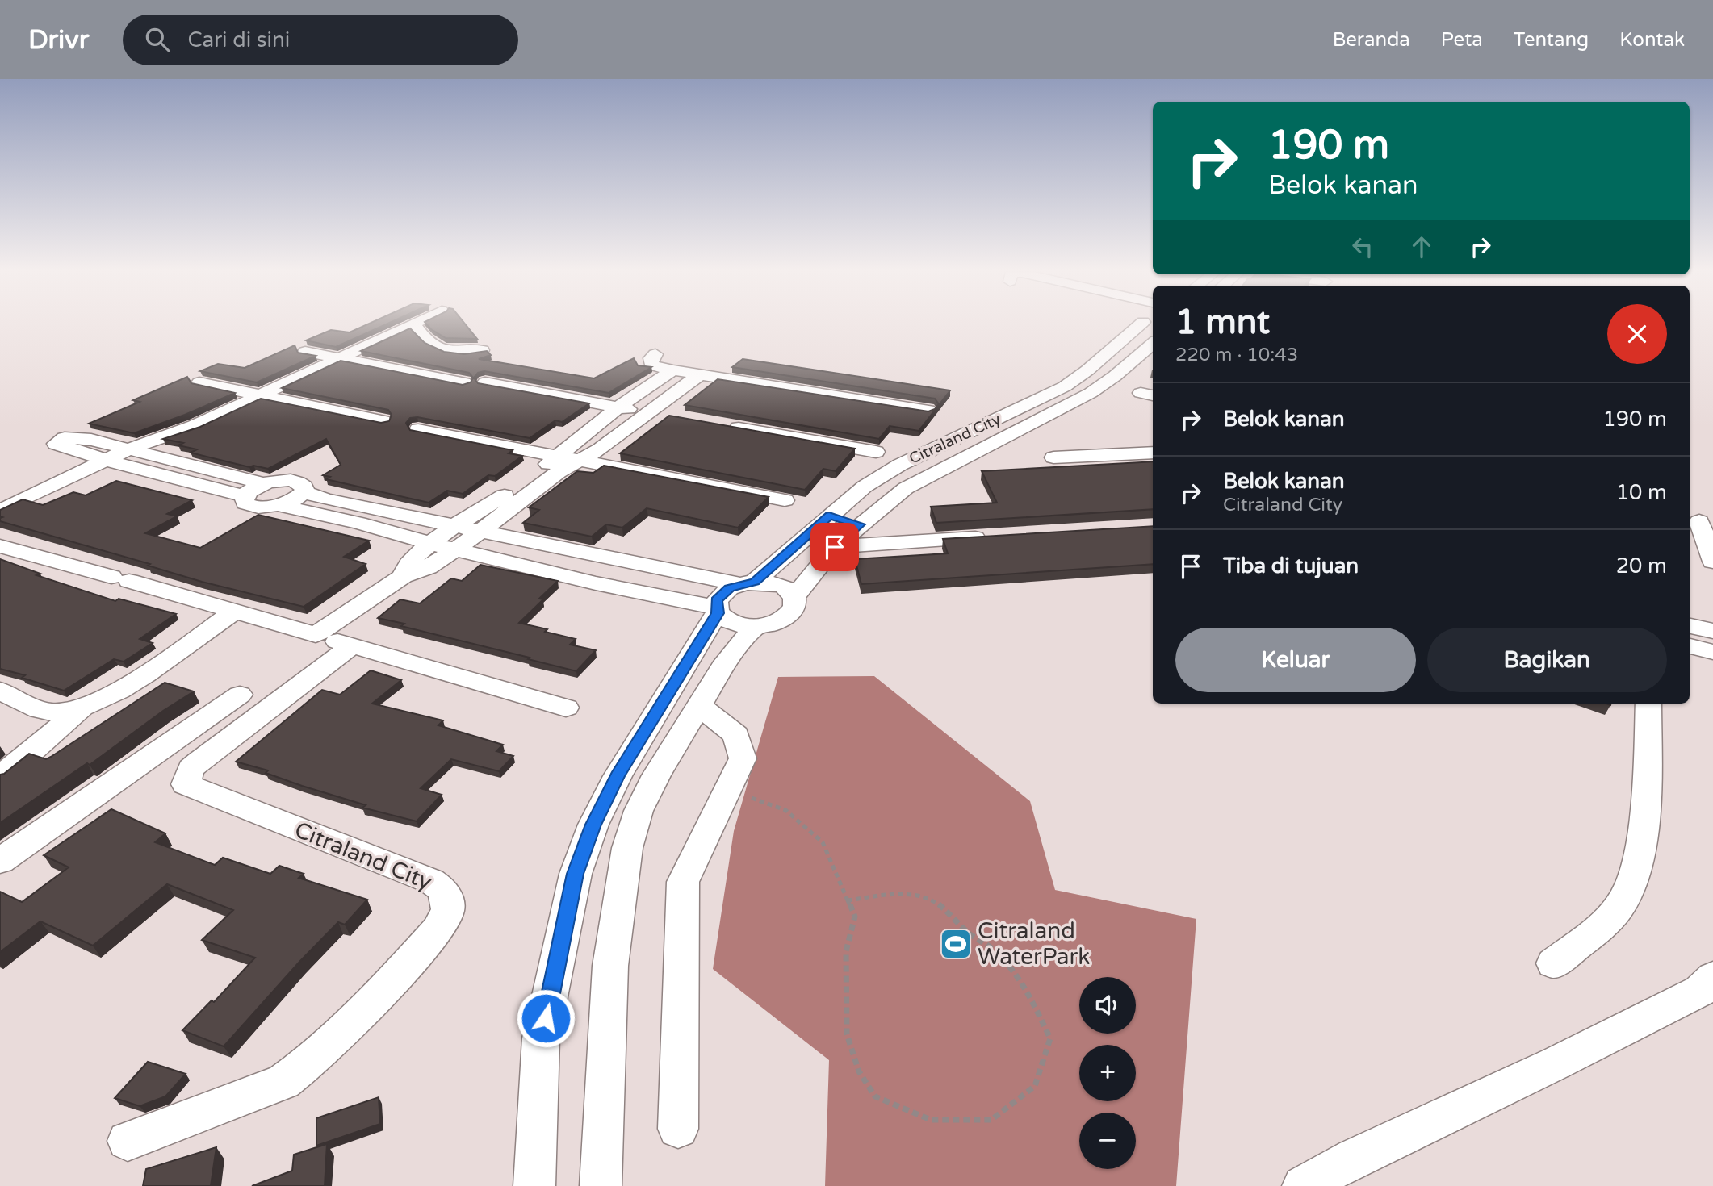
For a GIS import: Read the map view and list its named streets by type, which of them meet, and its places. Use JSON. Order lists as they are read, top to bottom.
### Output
{
  "streets": {
    "street": ["Citraland City"]
  },
  "places": {
    "sports": ["Citraland WaterPark"]
  },
  "page": {
    "header": "Drivr",
    "search": "Cari di sini",
    "nav": [
      "Beranda",
      "Peta",
      "Tentang",
      "Kontak"
    ],
    "turn": ["190 m", "Belok kanan"],
    "heading": ["1 mnt", "220 m · 10:43"],
    "list": [
      {
        "name": "Belok kanan",
        "value": "190 m"
      },
      {
        "name": "Belok kanan",
        "note": "Citraland City",
        "value": "10 m"
      },
      {
        "name": "Tiba di tujuan",
        "value": "20 m"
      }
    ],
    "buttons": ["Keluar", "Bagikan"],
    "map_buttons": ["+", "−"]
  }
}
